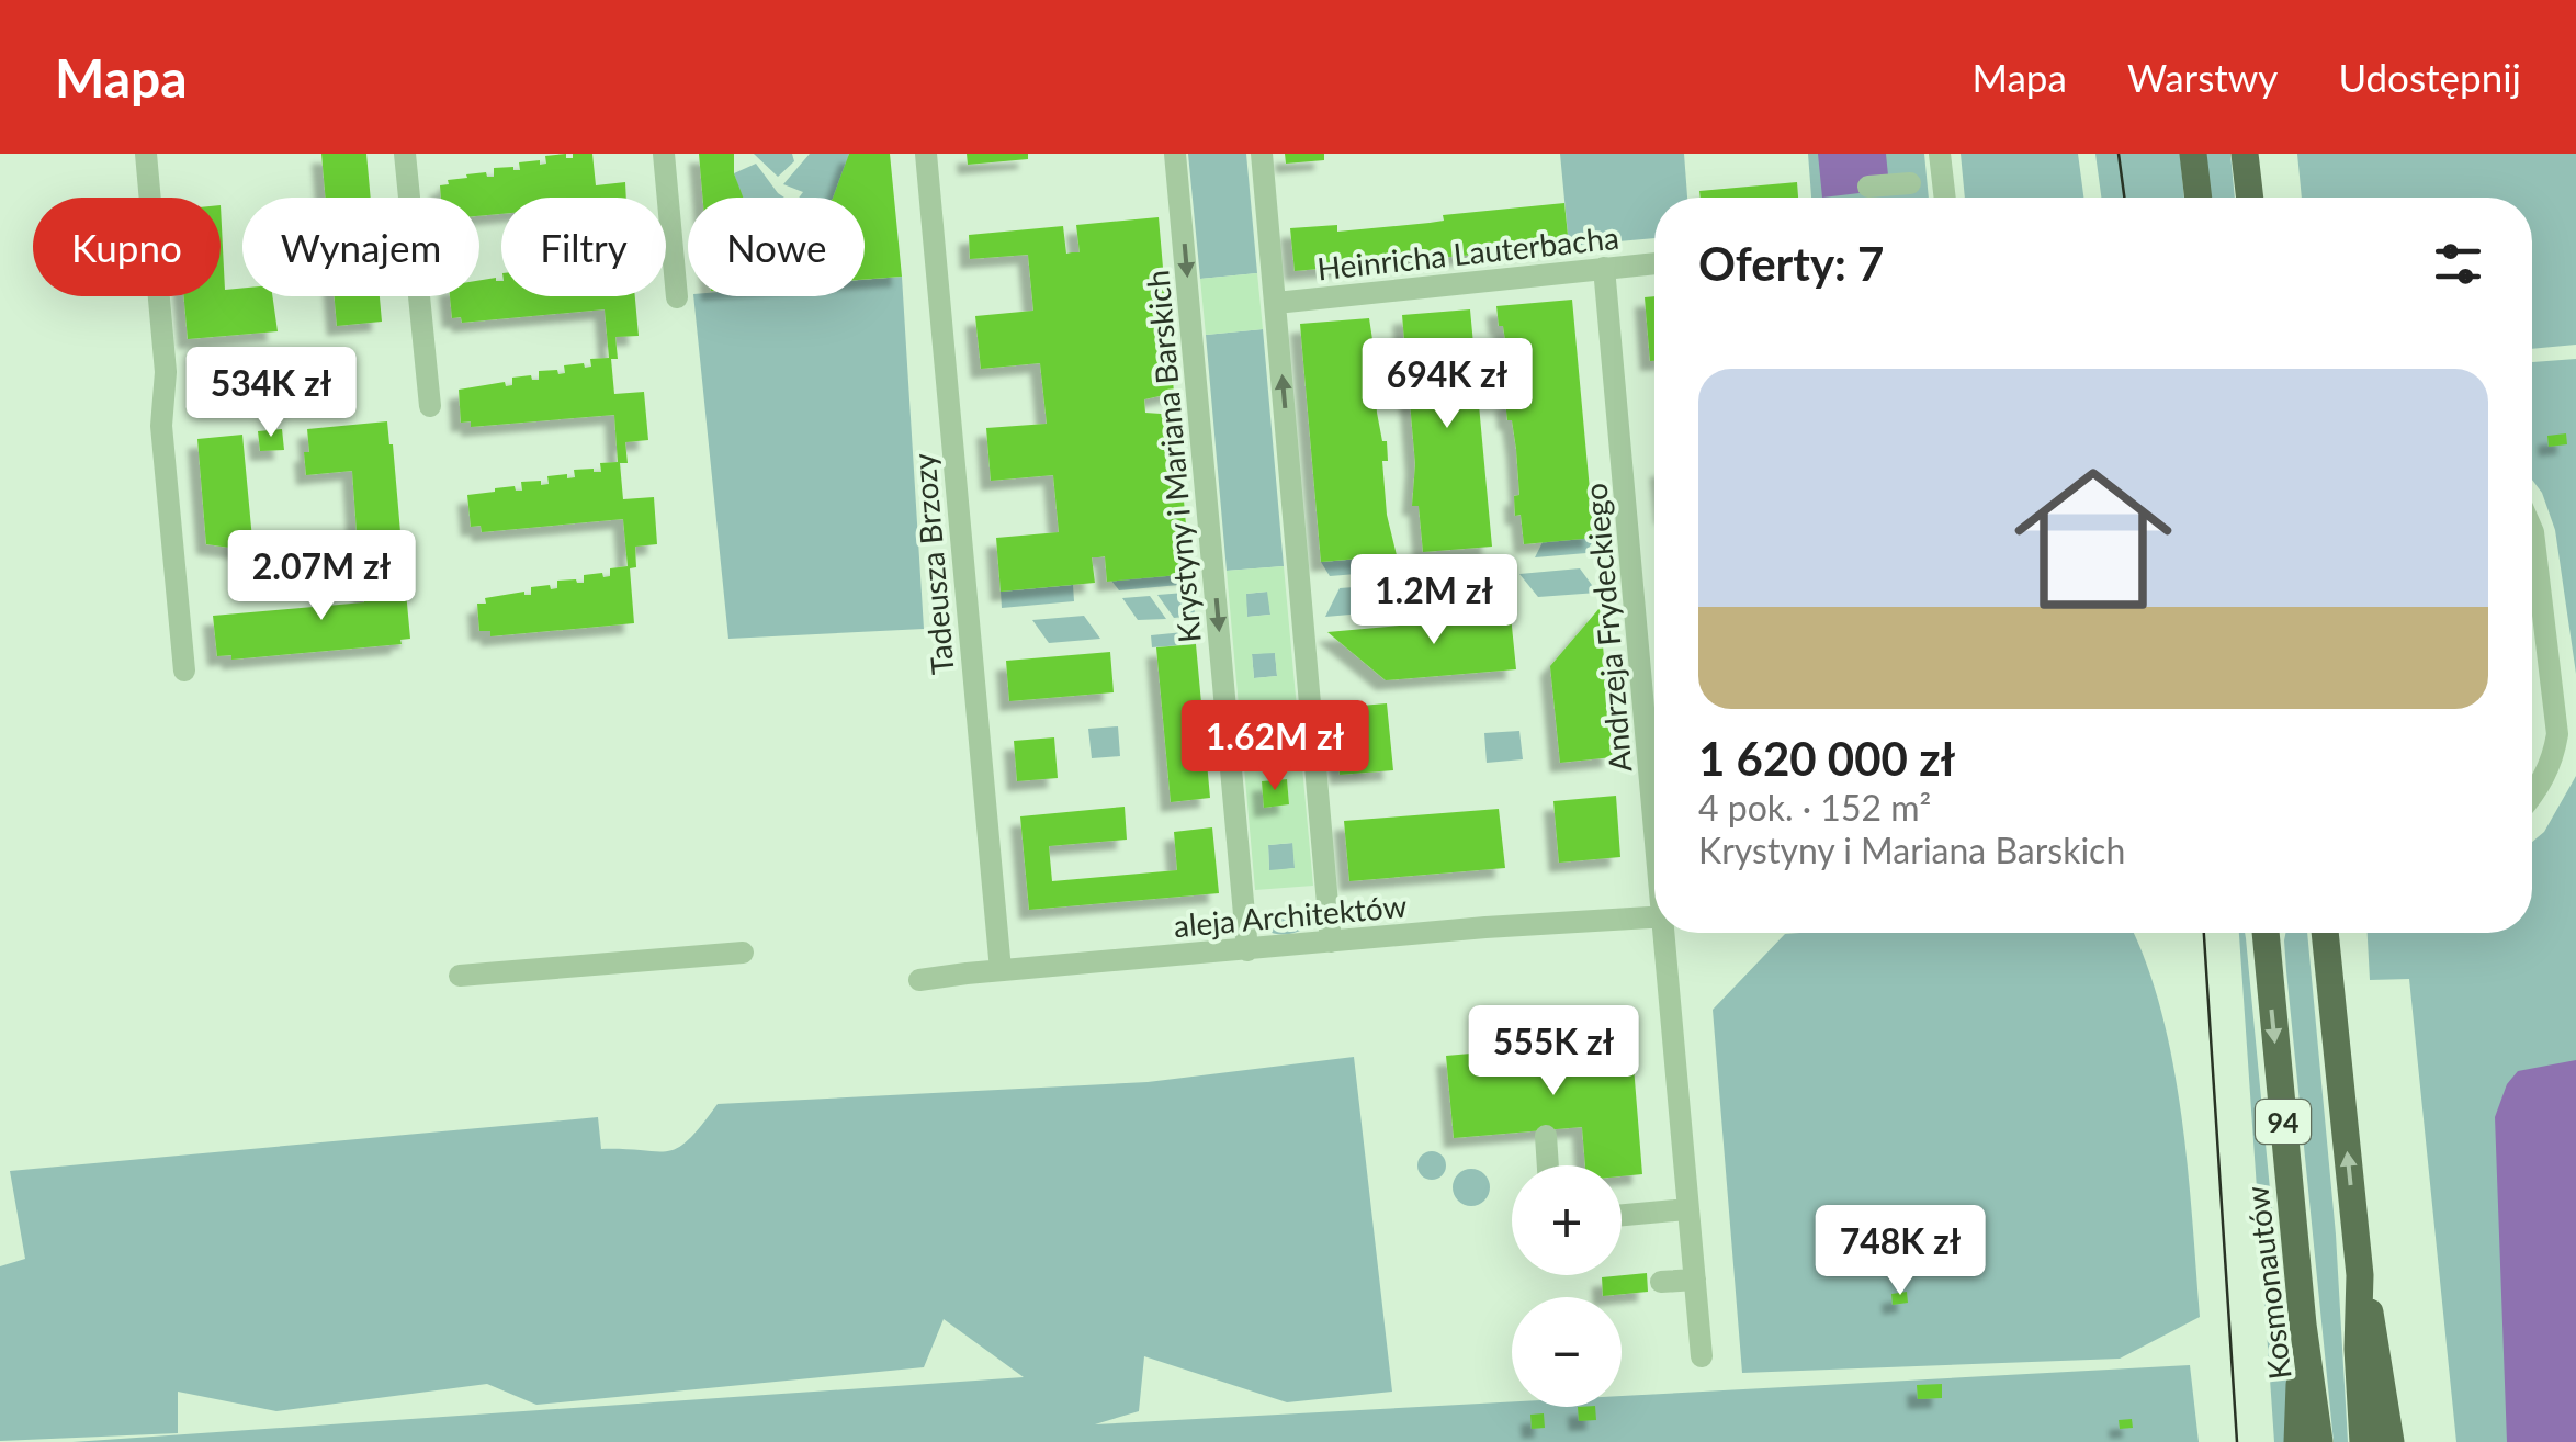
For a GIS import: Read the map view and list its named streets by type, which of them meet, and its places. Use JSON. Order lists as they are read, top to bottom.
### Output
{
  "streets": {
    "main road": ["94", "Kosmonautów"],
    "street": [
      "Heinricha Lauterbacha",
      "Krystyny i Mariana Barskich",
      "Tadeusza Brzozy",
      "Andrzeja Frydeckiego",
      "aleja Architektów"
    ]
  },
  "crossings": [
    ["Heinricha Lauterbacha", "Andrzeja Frydeckiego"],
    ["Krystyny i Mariana Barskich", "aleja Architektów"],
    ["Tadeusza Brzozy", "aleja Architektów"]
  ],
  "page": {
    "header": "Mapa",
    "nav": ["Mapa", "Warstwy", "Udostępnij"],
    "chip": [
      "Kupno",
      "Wynajem",
      "Filtry",
      "Nowe"
    ],
    "heading": "Oferty: 7",
    "list": [
      {
        "name": "1 620 000 zł",
        "note": "4 pok. · 152 m² · Krystyny i Mariana Barskich"
      }
    ],
    "price": [
      "694K zł",
      "534K zł",
      "2.07M zł",
      "1.2M zł",
      "1.62M zł",
      "555K zł",
      "748K zł"
    ],
    "map_buttons": ["+", "−"]
  }
}
